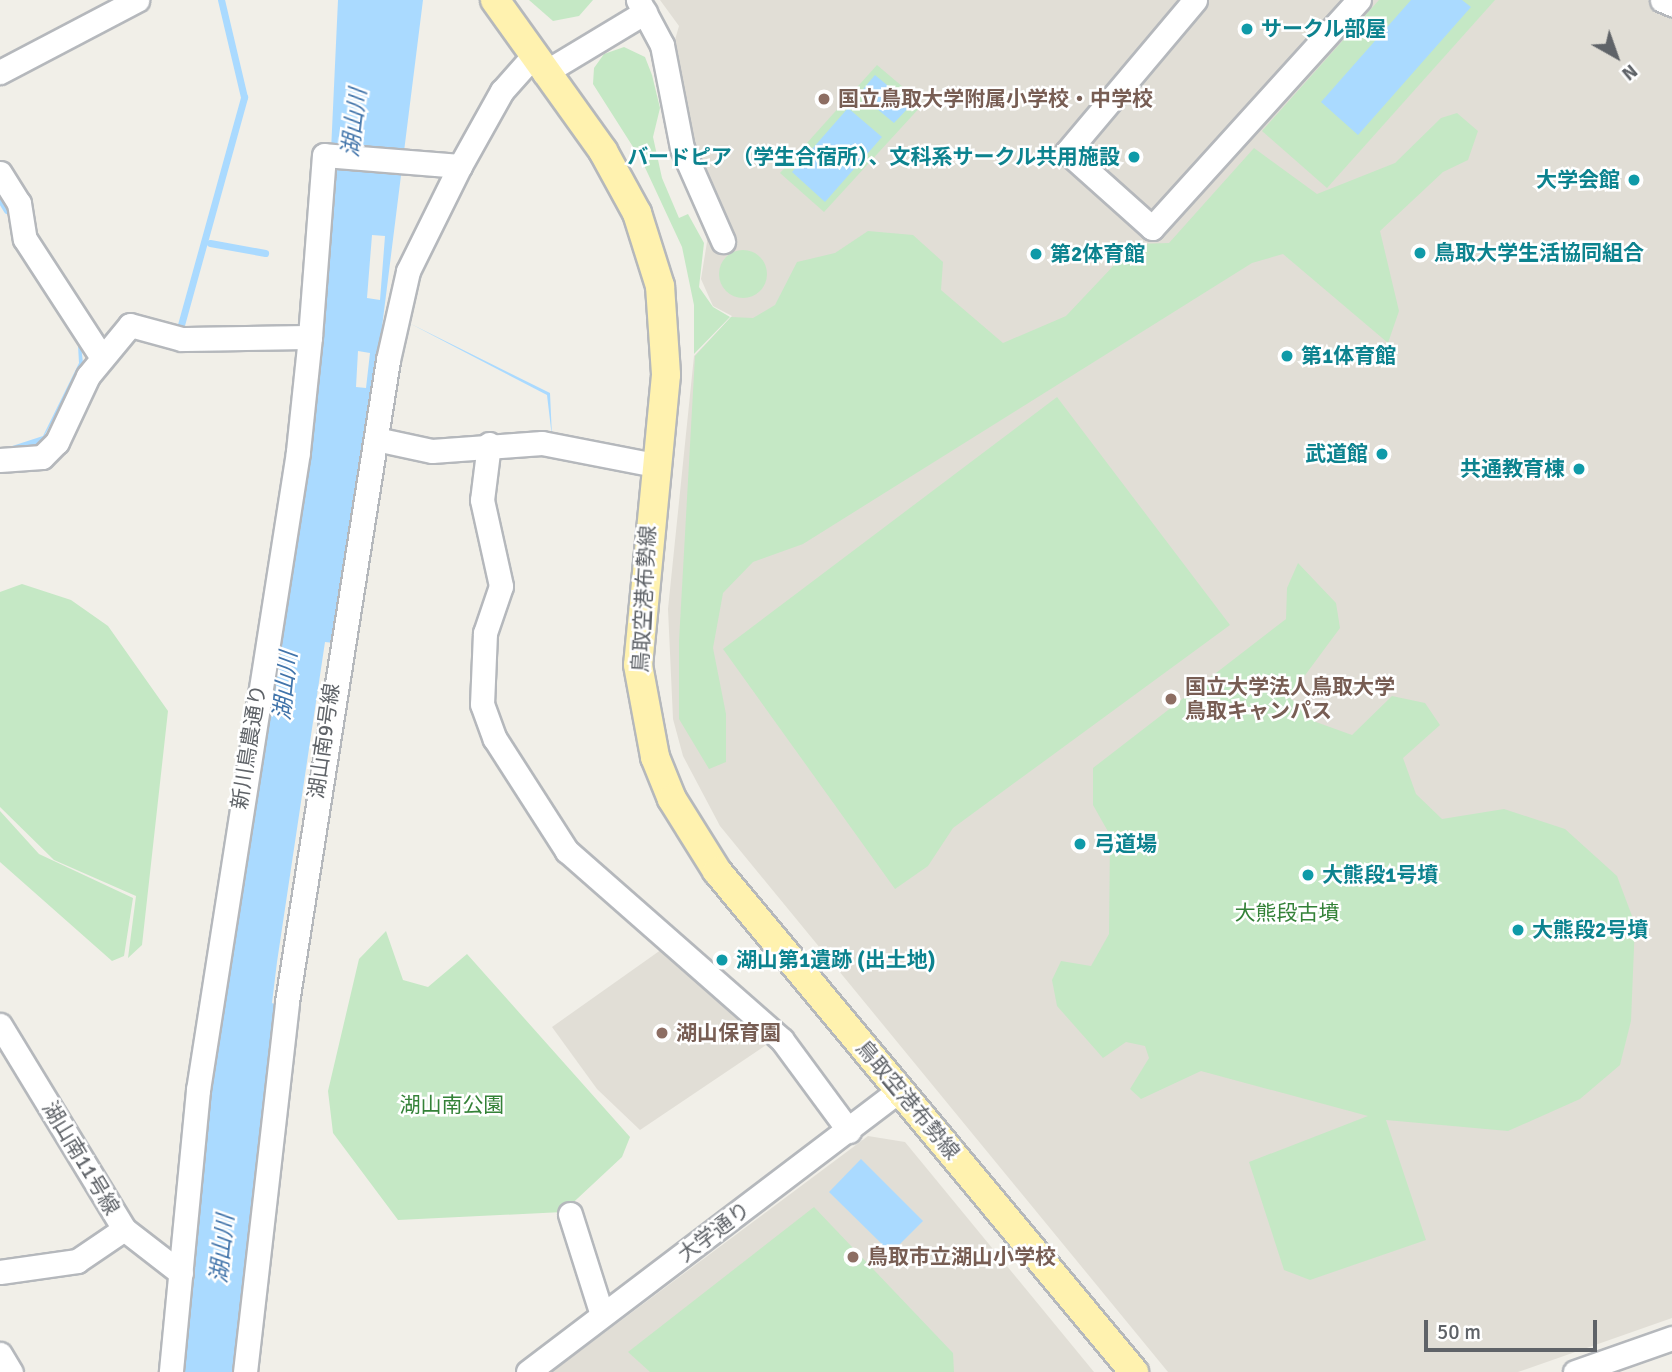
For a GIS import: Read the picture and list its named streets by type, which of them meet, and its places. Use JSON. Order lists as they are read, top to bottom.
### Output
{
  "streets": {
    "main road": ["鳥取空港布勢線"],
    "street": [
      "湖山南9号線",
      "新川鳥農通り",
      "湖山南11号線",
      "大学通り"
    ]
  },
  "crossings": [
    ["鳥取空港布勢線", "湖山南9号線"],
    ["鳥取空港布勢線", "大学通り"],
    ["新川鳥農通り", "湖山南11号線"]
  ],
  "water": ["湖山川"],
  "parks": ["大熊段古墳", "湖山南公園"],
  "places": [
    "サークル部屋",
    "国立鳥取大学附属小学校・中学校",
    "バードピア（学生合宿所）、文科系サークル共用施設",
    "大学会館",
    "鳥取大学生活協同組合",
    "第2体育館",
    "第1体育館",
    "武道館",
    "共通教育棟",
    "国立大学法人鳥取大学 鳥取キャンパス",
    "弓道場",
    "大熊段1号墳",
    "大熊段2号墳",
    "湖山第1遺跡 (出土地)",
    "湖山保育園",
    "鳥取市立湖山小学校"
  ],
  "scale_bar": "50 m",
  "north": "bottom right"
}
